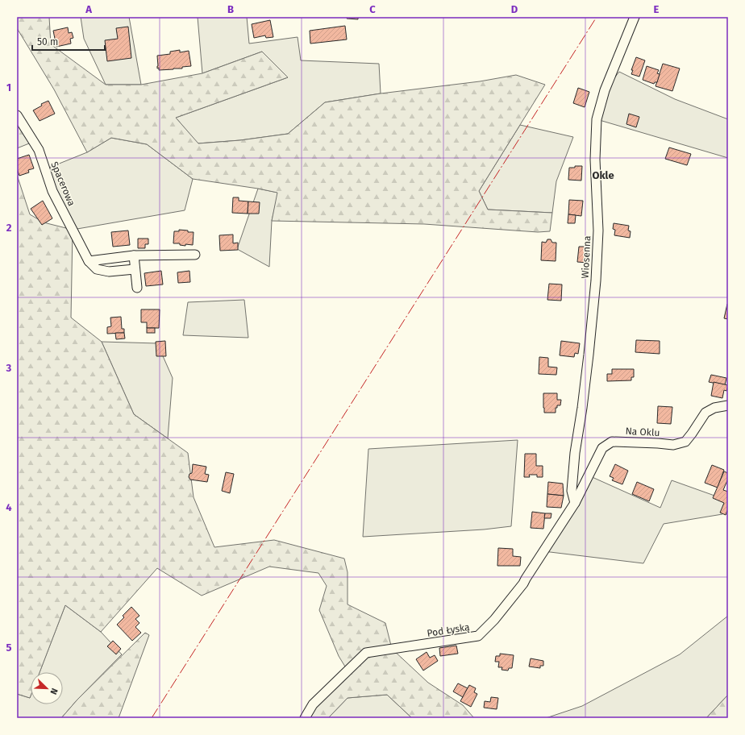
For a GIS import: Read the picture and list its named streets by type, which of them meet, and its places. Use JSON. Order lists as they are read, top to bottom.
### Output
{
  "streets": {
    "street": [
      "Spacerowa",
      "Wiosenna",
      "Na Oklu",
      "Pod Łyską"
    ]
  },
  "crossings": [
    ["Wiosenna", "Na Oklu"],
    ["Wiosenna", "Pod Łyską"],
    ["Na Oklu", "Pod Łyską"]
  ],
  "districts": ["Okle"],
  "scale_bar": "50 m",
  "north": "bottom right",
  "grid": {
    "columns": [
      "A",
      "B",
      "C",
      "D",
      "E"
    ],
    "rows": [
      "1",
      "2",
      "3",
      "4",
      "5"
    ]
  }
}
